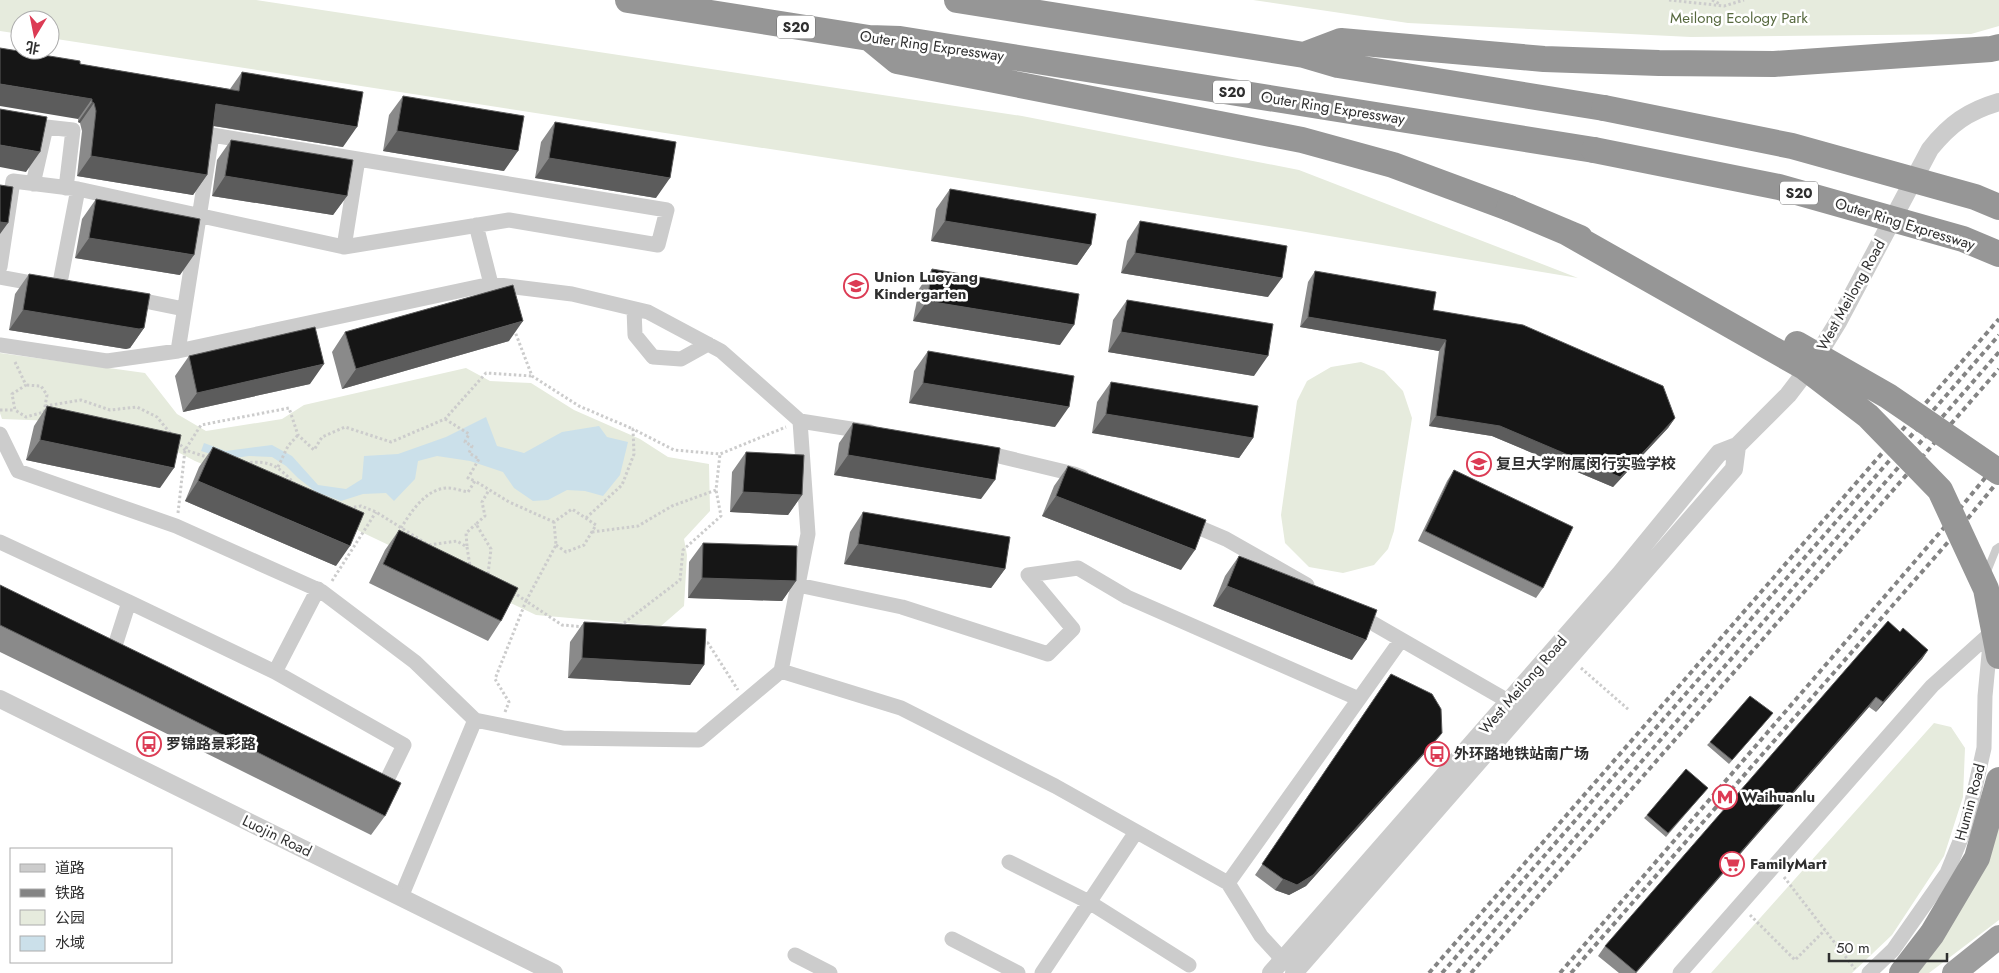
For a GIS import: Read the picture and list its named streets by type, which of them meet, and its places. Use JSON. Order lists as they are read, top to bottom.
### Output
{
  "streets": {
    "highway": ["S20", "Outer Ring Expressway"],
    "street": ["West Meilong Road", "Humin Road", "Luojin Road"]
  },
  "parks": ["Meilong Ecology Park"],
  "places": {
    "school or university": ["Union Luoyang Kindergarten", "复旦大学附属闵行实验学校"],
    "bus stop": ["罗锦路景彩路", "外环路地铁站南广场"],
    "metro station": ["Waihuanlu"],
    "supermarket": ["FamilyMart"]
  },
  "legend": [
    "道路",
    "铁路",
    "公园",
    "水域"
  ],
  "scale_bar": "50 m",
  "north": "bottom"
}
